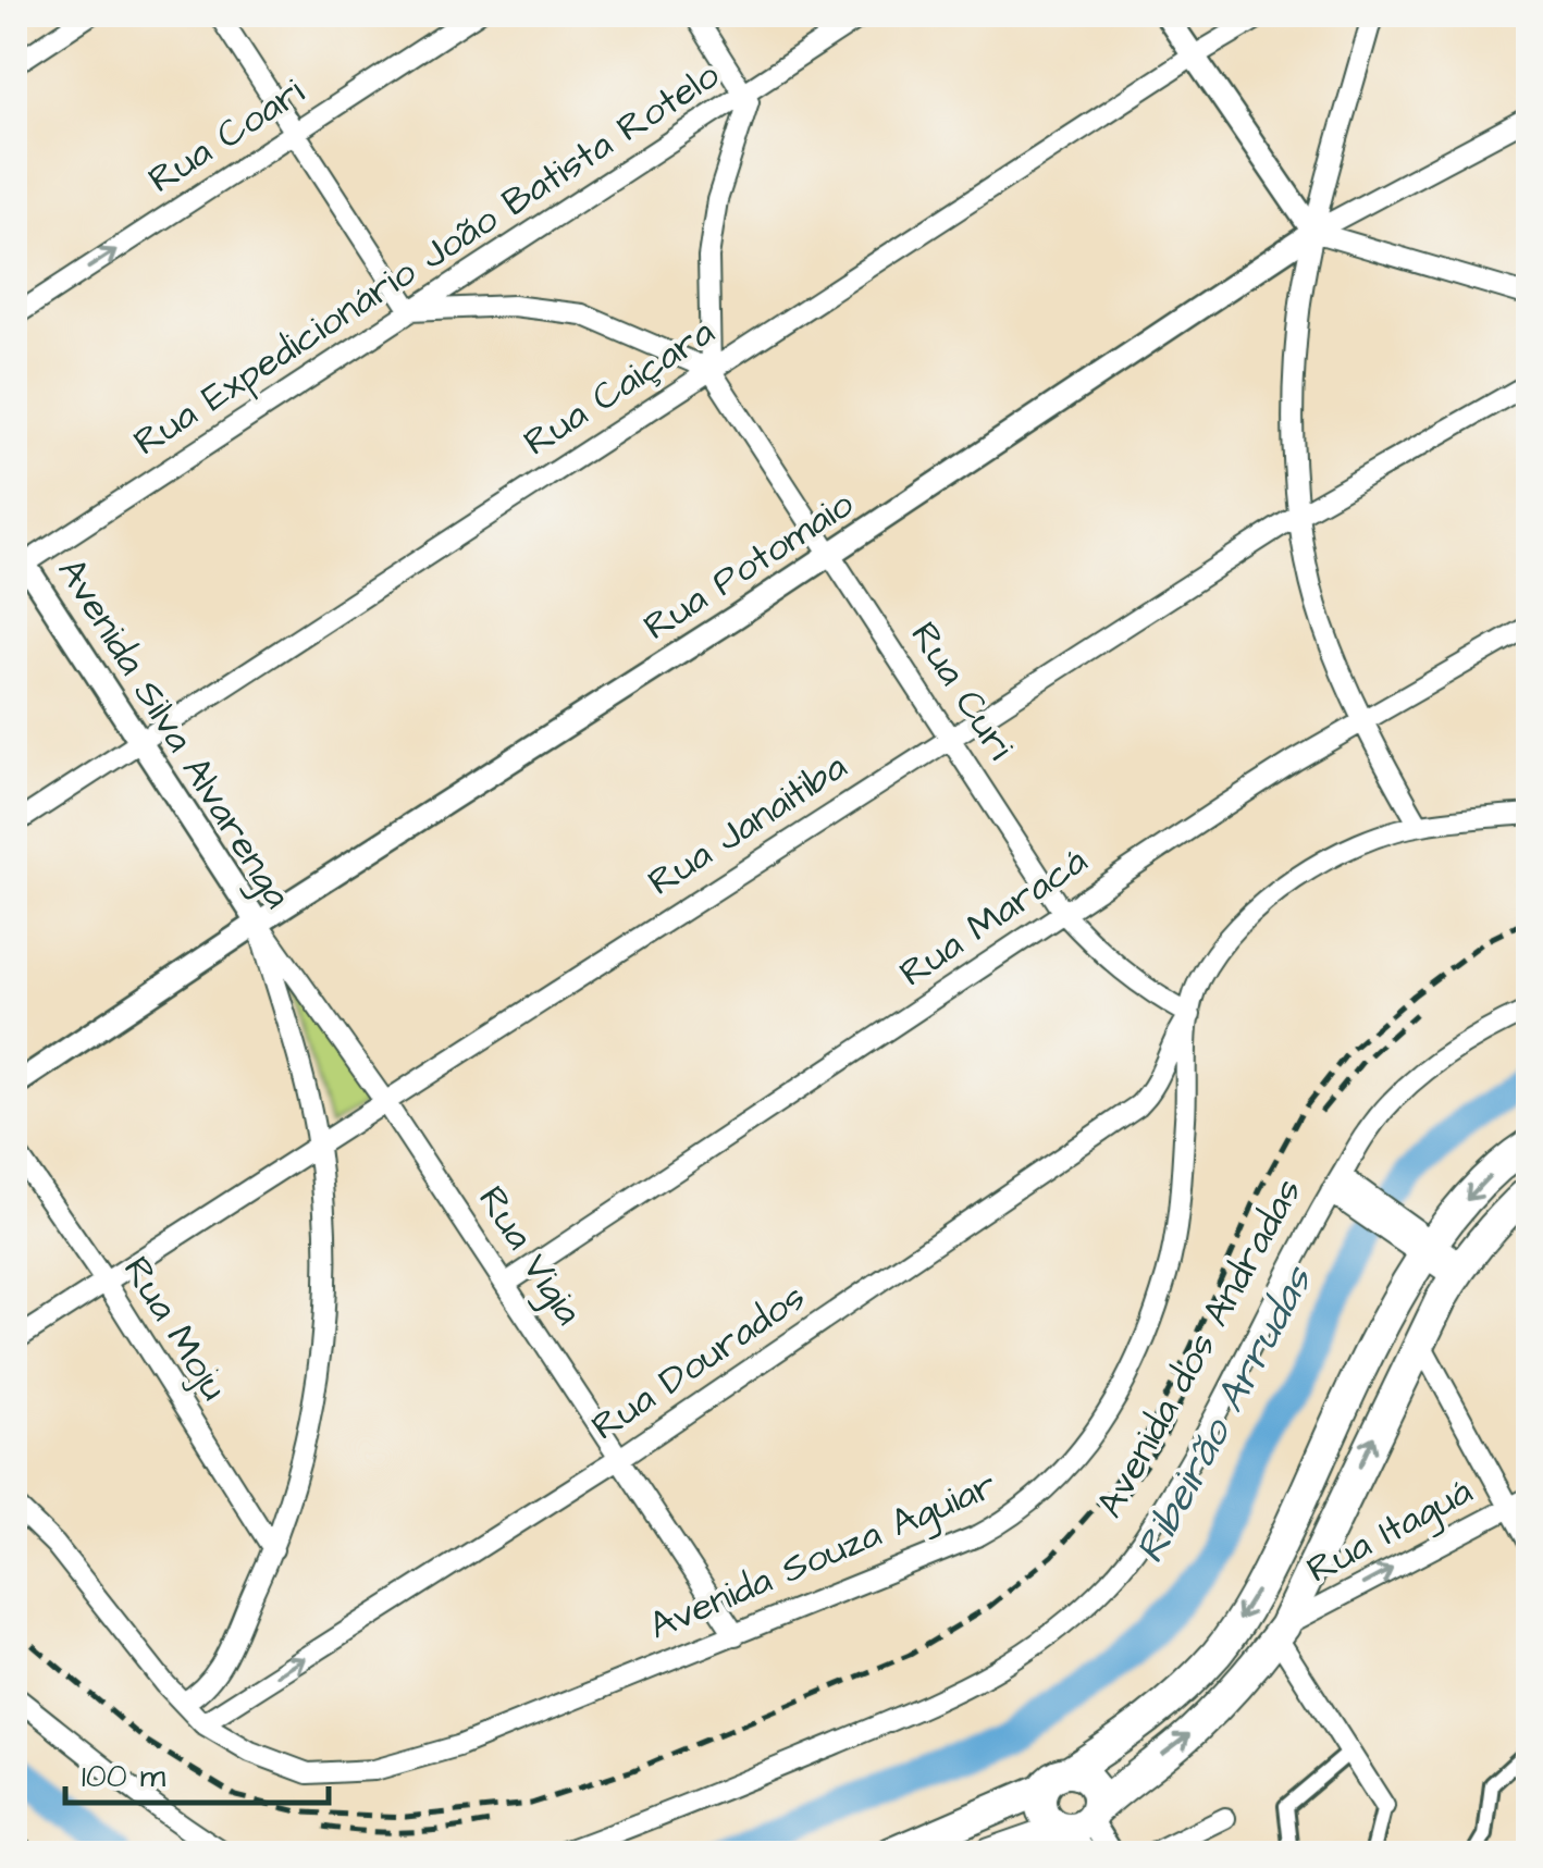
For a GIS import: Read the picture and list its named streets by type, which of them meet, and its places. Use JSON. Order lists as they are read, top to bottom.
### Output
{
  "streets": {
    "street": [
      "Rua Coari",
      "Rua Expedicionário João Batista Rotelo",
      "Rua Caiçara",
      "Rua Potomaio",
      "Rua Curi",
      "Avenida Silva Alvarenga",
      "Rua Janaitiba",
      "Rua Maracá",
      "Rua Vigia",
      "Rua Moju",
      "Avenida dos Andradas",
      "Rua Dourados",
      "Rua Itaguá",
      "Avenida Souza Aguiar"
    ]
  },
  "crossings": [
    ["Rua Expedicionário João Batista Rotelo", "Avenida Silva Alvarenga"],
    ["Rua Caiçara", "Rua Curi"],
    ["Rua Caiçara", "Avenida Silva Alvarenga"],
    ["Rua Potomaio", "Rua Curi"],
    ["Rua Potomaio", "Avenida Silva Alvarenga"],
    ["Rua Potomaio", "Rua Vigia"],
    ["Rua Curi", "Rua Janaitiba"],
    ["Rua Curi", "Rua Maracá"],
    ["Rua Curi", "Rua Dourados"],
    ["Rua Curi", "Avenida Souza Aguiar"],
    ["Avenida Silva Alvarenga", "Rua Janaitiba"],
    ["Avenida Silva Alvarenga", "Rua Vigia"],
    ["Avenida Silva Alvarenga", "Rua Moju"],
    ["Avenida Silva Alvarenga", "Avenida Souza Aguiar"],
    ["Rua Janaitiba", "Rua Vigia"],
    ["Rua Janaitiba", "Rua Moju"],
    ["Rua Maracá", "Rua Vigia"],
    ["Rua Vigia", "Rua Dourados"],
    ["Rua Vigia", "Avenida Souza Aguiar"],
    ["Rua Dourados", "Avenida Souza Aguiar"]
  ],
  "one_way": ["Rua Coari", "Rua Dourados", "Rua Itaguá"],
  "water": ["Ribeirão Arrudas"],
  "scale_bar": "100 m"
}
